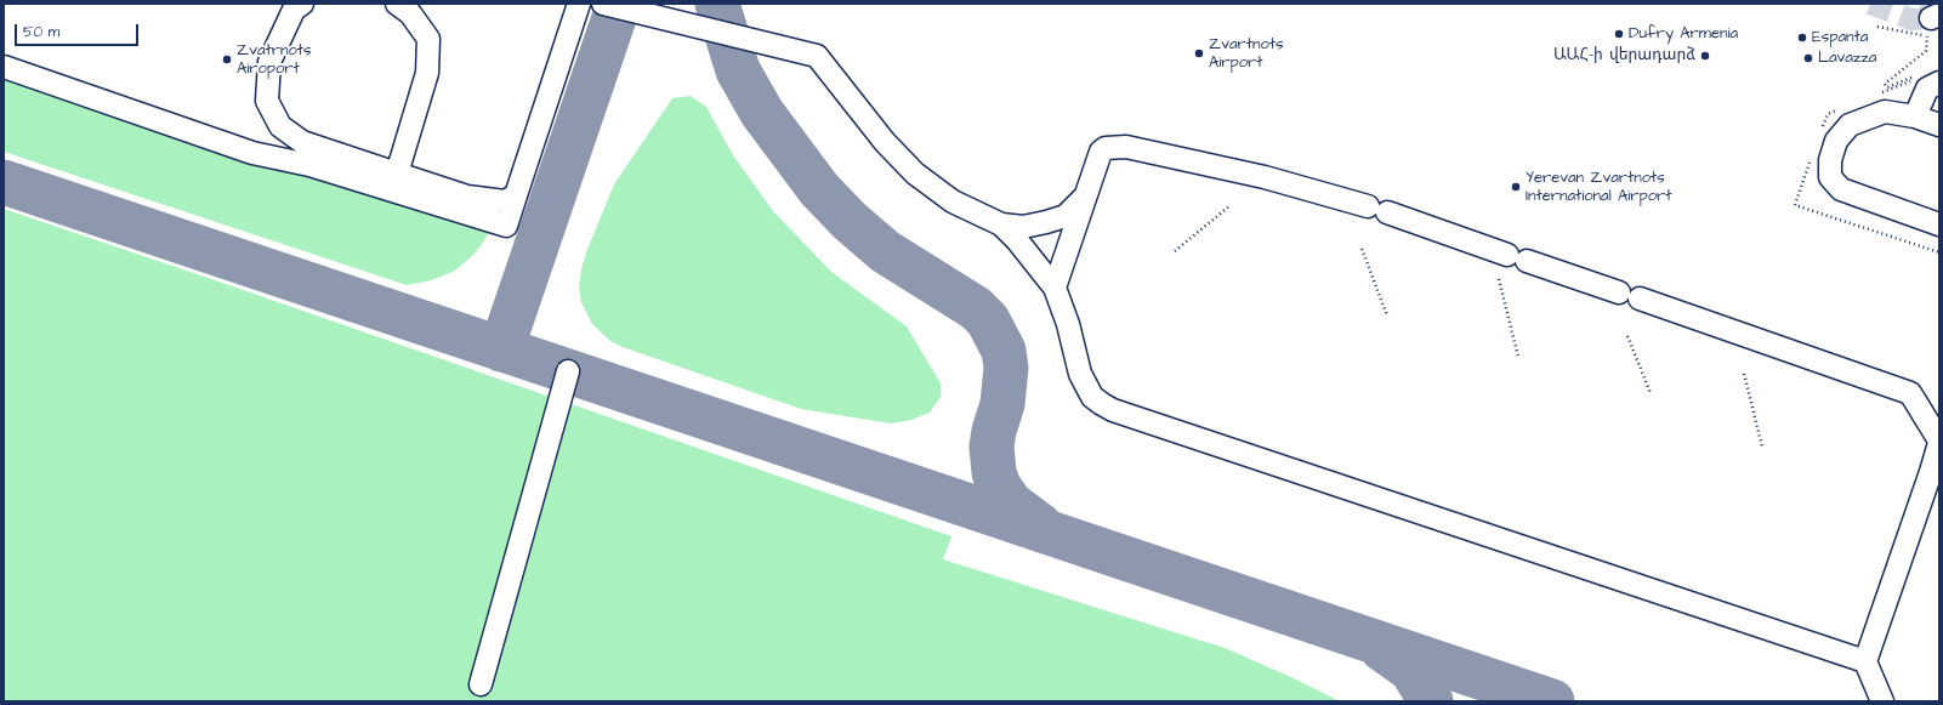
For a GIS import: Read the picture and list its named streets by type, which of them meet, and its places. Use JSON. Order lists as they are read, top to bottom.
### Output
{
  "places": [
    "Dufry Armenia",
    "Espanta",
    "Zvartnots Airport",
    "ԱԱՀ-ի վերադարձ",
    "Lavazza",
    "Zvatrnots Airoport",
    "Yerevan Zvartnots International Airport"
  ],
  "scale_bar": "50 m"
}
